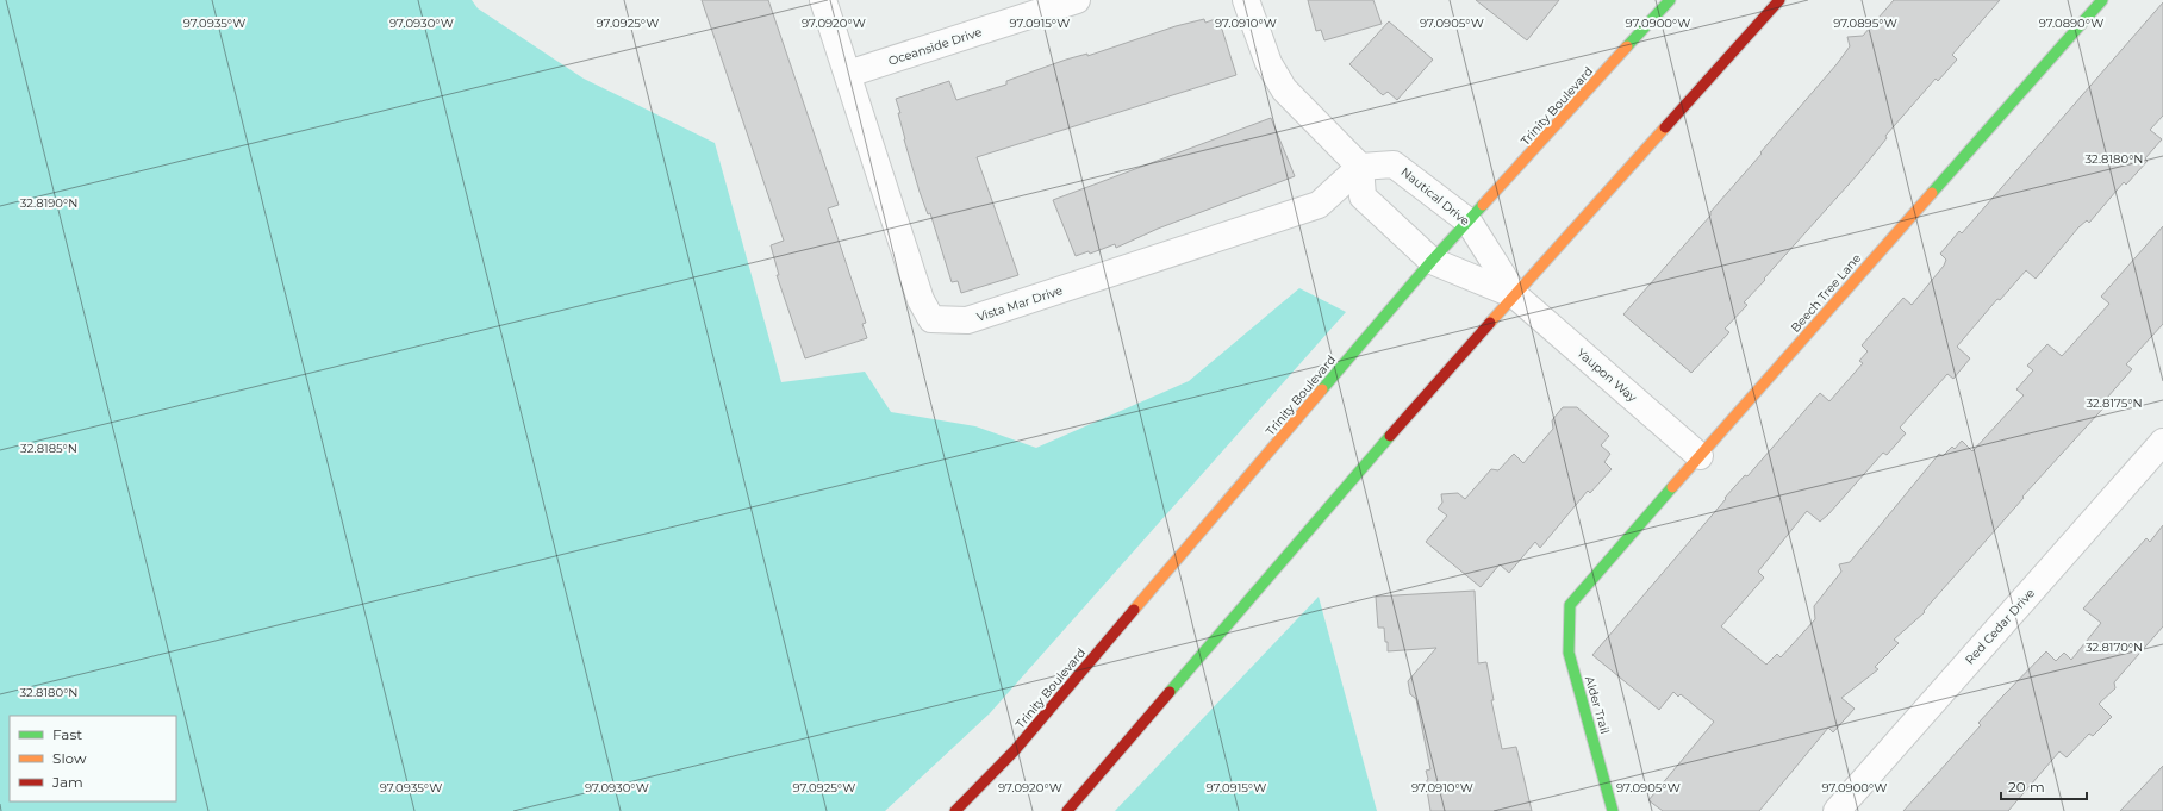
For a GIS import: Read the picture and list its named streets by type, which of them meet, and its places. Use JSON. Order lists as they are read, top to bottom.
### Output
{
  "streets": {
    "main road": ["Trinity Boulevard", "Beech Tree Lane", "Alder Trail"],
    "street": [
      "Oceanside Drive",
      "Nautical Drive",
      "Vista Mar Drive",
      "Yaupon Way",
      "Red Cedar Drive"
    ]
  },
  "crossings": [
    ["Oceanside Drive", "Vista Mar Drive"],
    ["Trinity Boulevard", "Nautical Drive"],
    ["Nautical Drive", "Vista Mar Drive"],
    ["Nautical Drive", "Yaupon Way"],
    ["Beech Tree Lane", "Yaupon Way"],
    ["Beech Tree Lane", "Alder Trail"]
  ],
  "legend": ["Fast", "Slow", "Jam"],
  "scale_bar": "20 m",
  "coordinates": [
    "97.0935°W",
    "97.0930°W",
    "97.0925°W",
    "97.0920°W",
    "97.0910°W",
    "97.0905°W",
    "97.0900°W",
    "97.0895°W",
    "97.0890°W",
    "97.0915°W",
    "32.8180°N",
    "32.8190°N",
    "32.8175°N",
    "32.8185°N",
    "32.8170°N"
  ]
}
